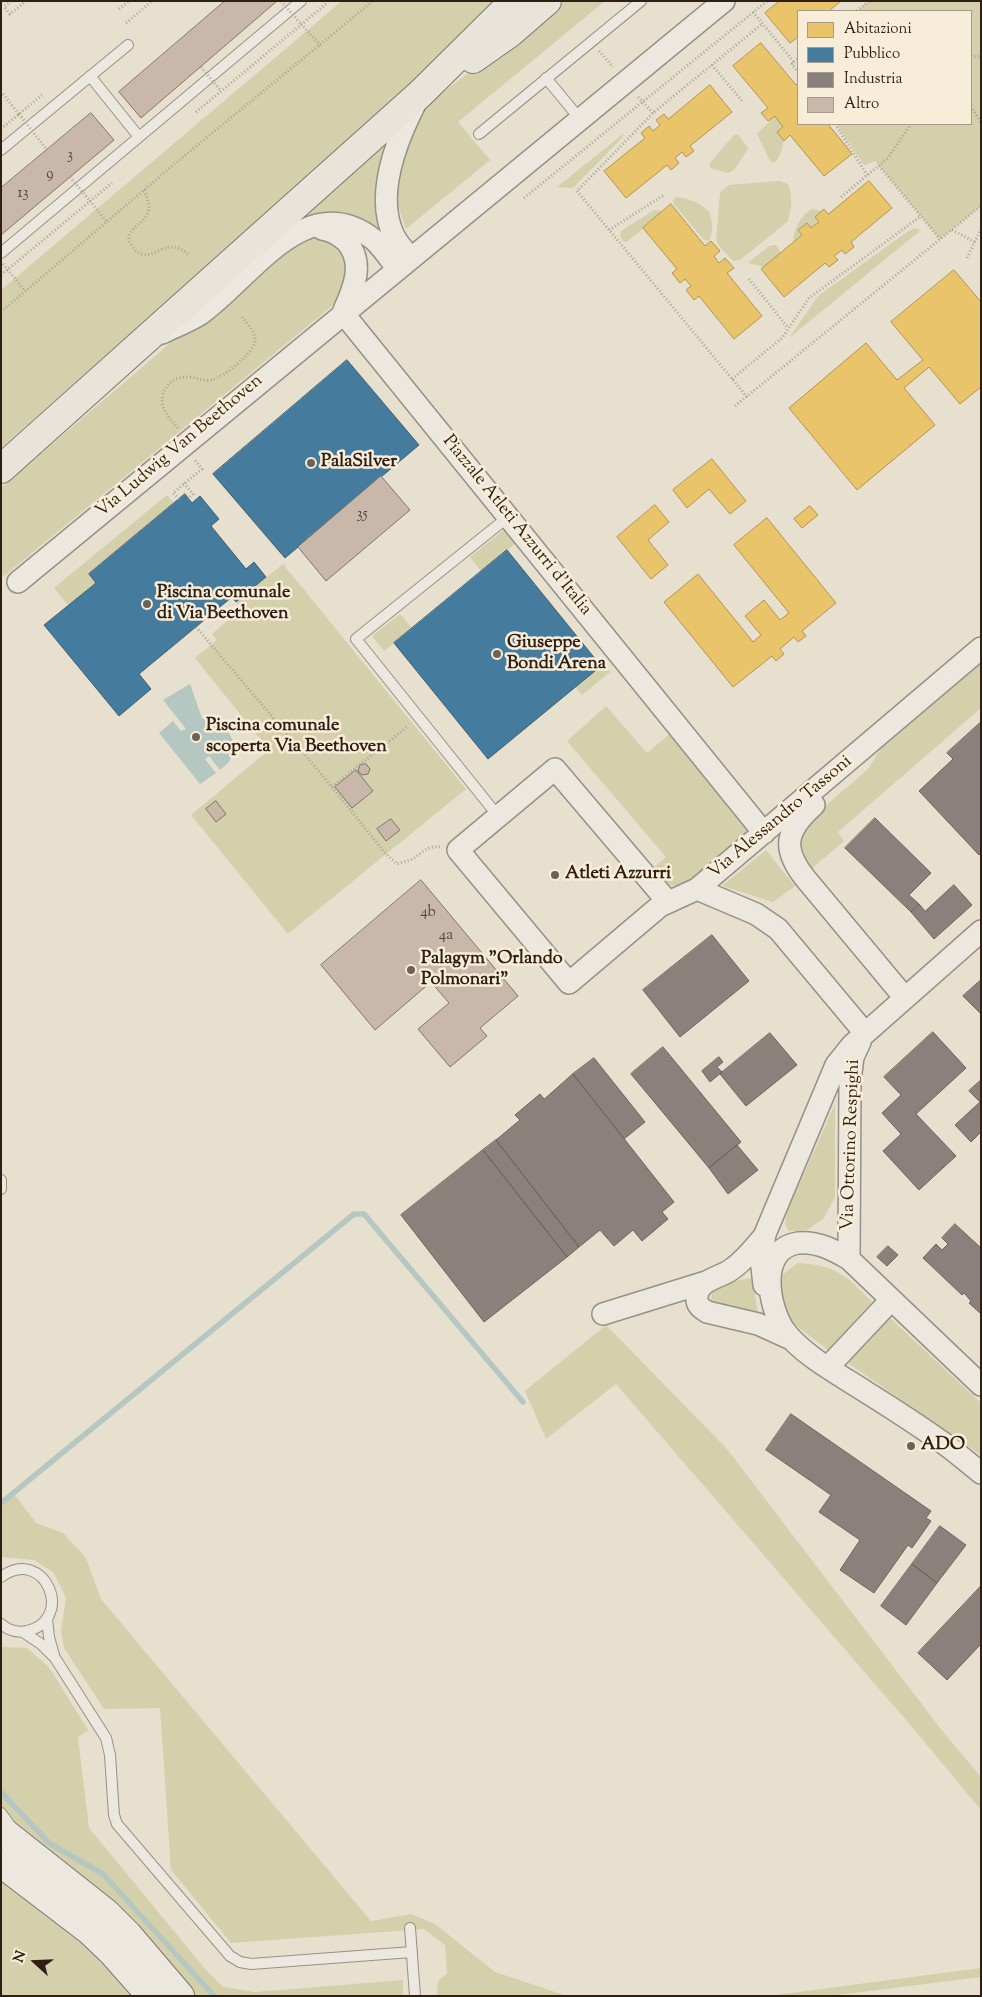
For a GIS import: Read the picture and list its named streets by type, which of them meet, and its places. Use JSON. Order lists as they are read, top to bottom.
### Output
{
  "streets": {
    "street": [
      "Via Ludwig Van Beethoven",
      "Piazzale Atleti Azzurri d'Italia",
      "Via Alessandro Tassoni",
      "Via Ottorino Respighi"
    ]
  },
  "crossings": [
    ["Via Ludwig Van Beethoven", "Piazzale Atleti Azzurri d'Italia"],
    ["Piazzale Atleti Azzurri d'Italia", "Via Alessandro Tassoni"],
    ["Via Alessandro Tassoni", "Via Ottorino Respighi"]
  ],
  "places": [
    "PalaSilver",
    "Piscina comunale di Via Beethoven",
    "Giuseppe Bondi Arena",
    "Piscina comunale scoperta Via Beethoven",
    "Atleti Azzurri",
    "Palagym \"Orlando Polmonari\"",
    "ADO"
  ],
  "house_numbers": [
    "3",
    "9",
    "13",
    "35",
    "4b",
    "4a"
  ],
  "legend": [
    "Abitazioni",
    "Pubblico",
    "Industria",
    "Altro"
  ],
  "north": "left"
}
